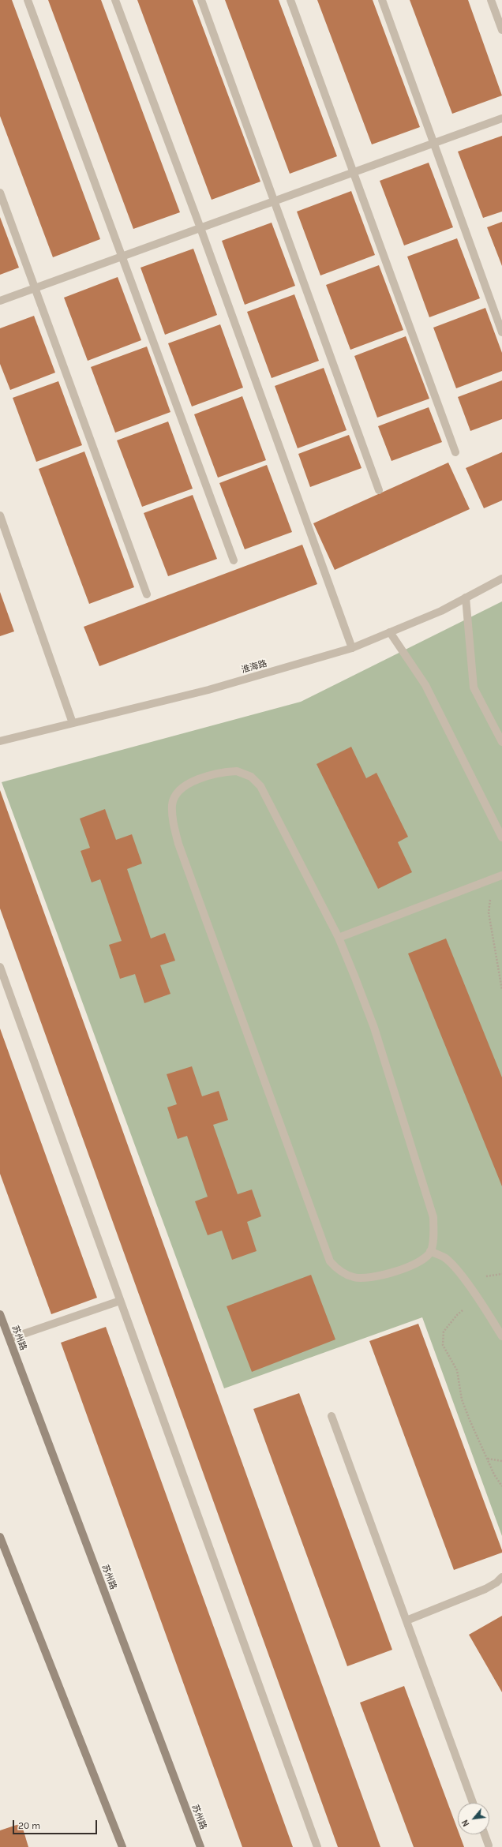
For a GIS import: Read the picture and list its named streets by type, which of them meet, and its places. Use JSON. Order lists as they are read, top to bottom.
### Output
{
  "streets": {
    "main road": ["苏州路"],
    "street": ["淮海路"]
  },
  "scale_bar": "20 m",
  "north": "bottom left"
}
